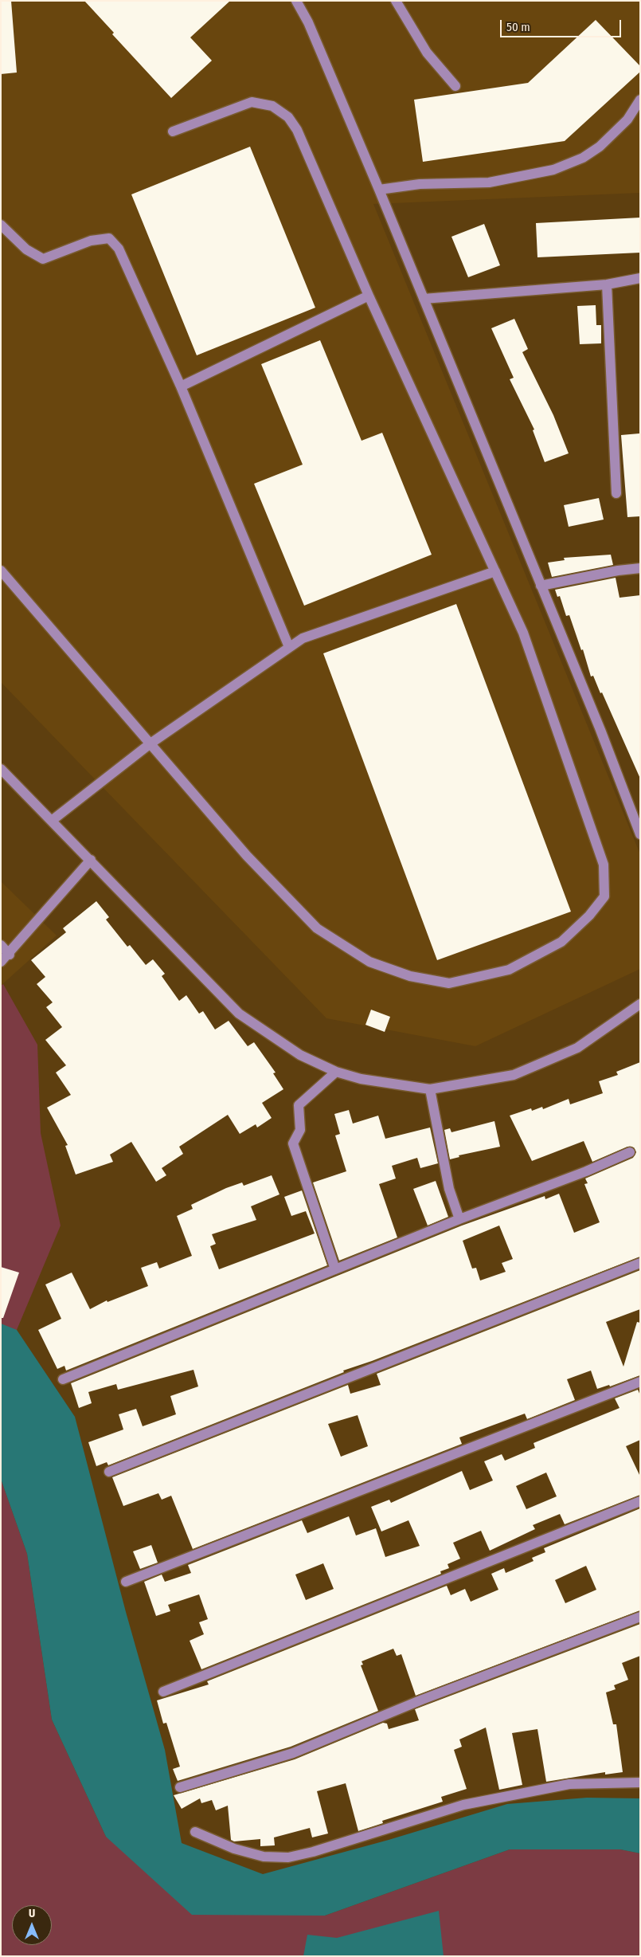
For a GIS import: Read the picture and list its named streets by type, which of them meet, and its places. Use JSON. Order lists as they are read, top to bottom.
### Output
{
  "scale_bar": "50 m",
  "north": "top"
}
